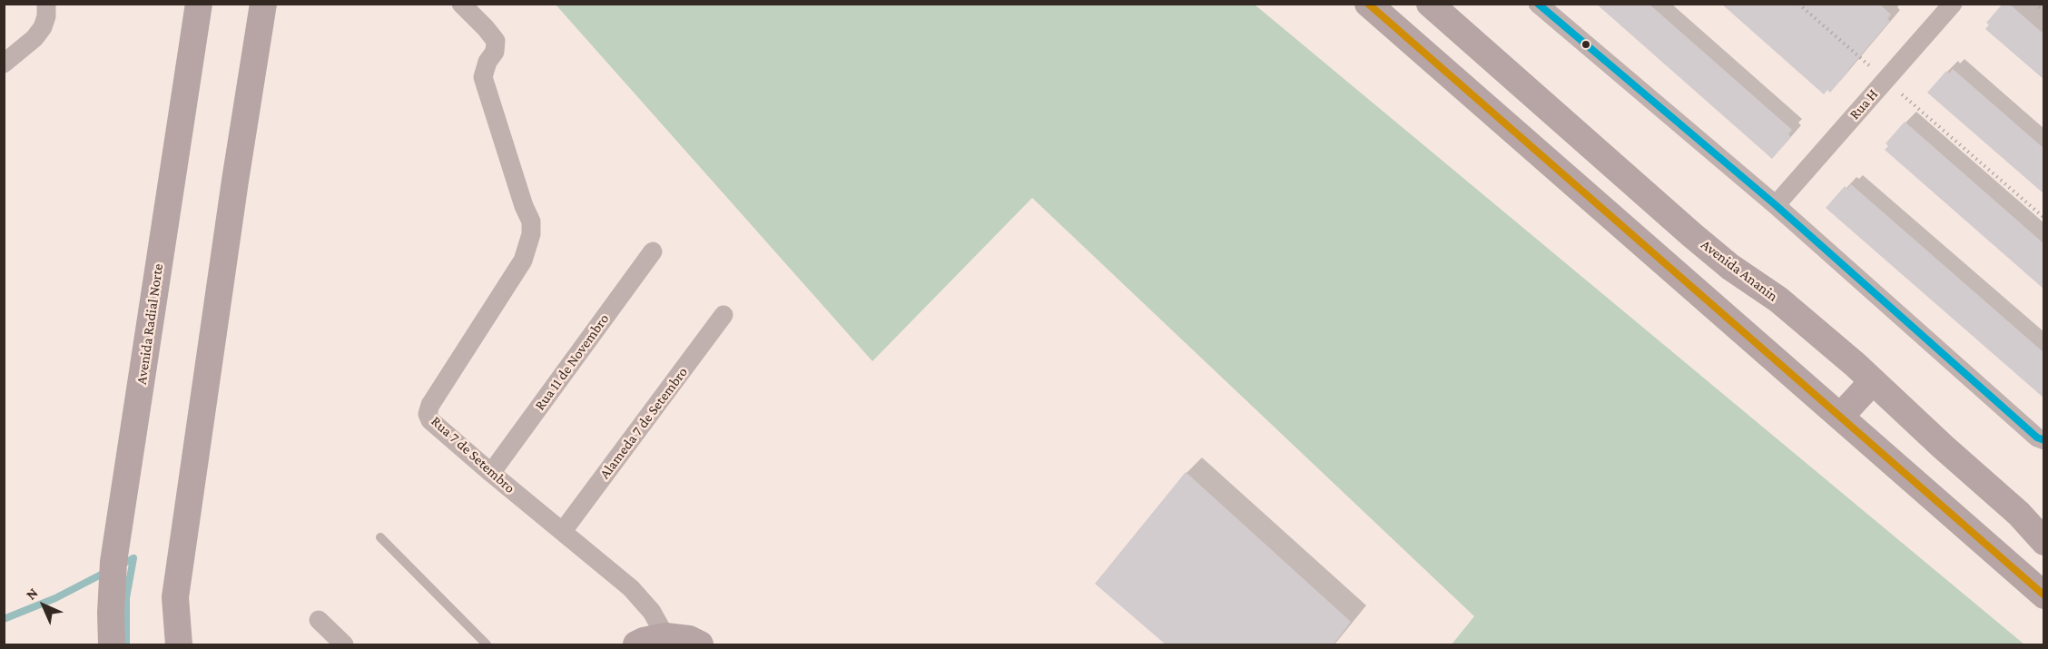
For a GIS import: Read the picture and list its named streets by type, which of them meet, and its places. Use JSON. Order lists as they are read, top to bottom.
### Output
{
  "streets": {
    "main road": ["Avenida Ananin", "Avenida Radial Norte"],
    "street": [
      "Rua H",
      "Rua 11 de Novembro",
      "Alameda 7 de Setembro",
      "Rua 7 de Setembro"
    ]
  },
  "crossings": [
    ["Rua 11 de Novembro", "Rua 7 de Setembro"],
    ["Alameda 7 de Setembro", "Rua 7 de Setembro"]
  ],
  "north": "top left"
}
